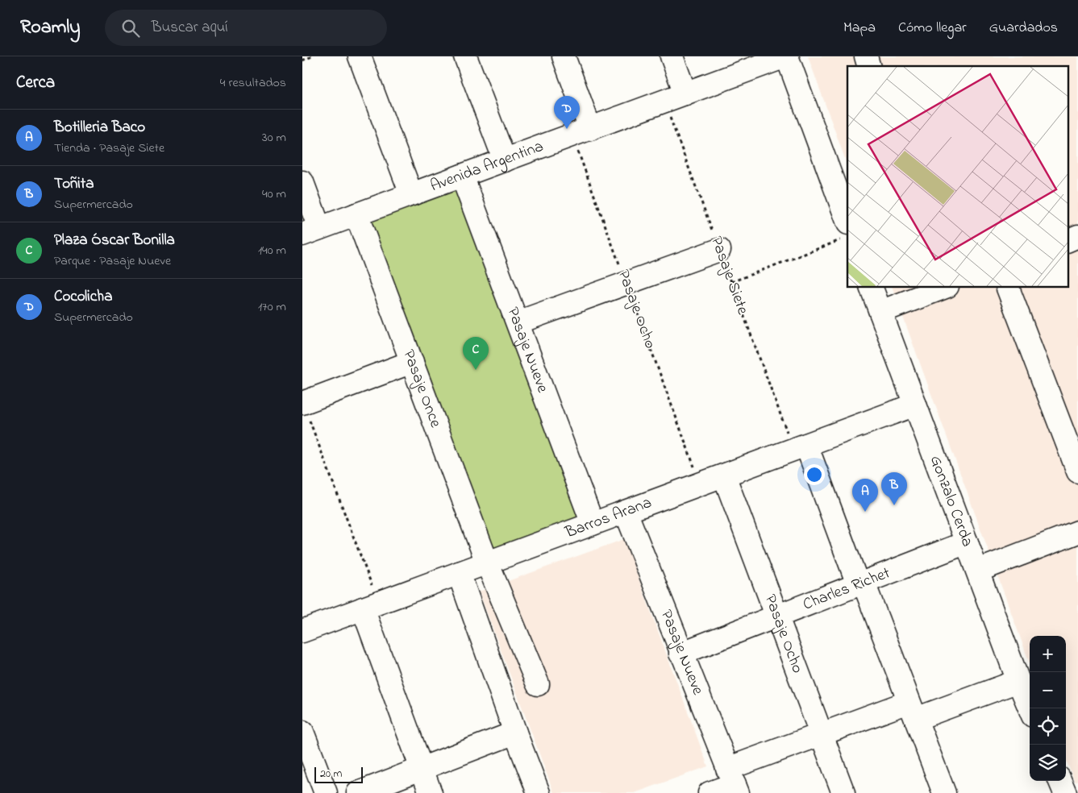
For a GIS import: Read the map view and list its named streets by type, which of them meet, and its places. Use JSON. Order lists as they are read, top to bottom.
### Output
{
  "streets": {
    "street": [
      "Avenida Argentina",
      "Pasaje Ocho",
      "Pasaje Nueve",
      "Pasaje Once",
      "Gonzalo Cerda",
      "Barros Arana",
      "Charles Richet"
    ],
    "path": ["Pasaje Siete"]
  },
  "crossings": [
    ["Avenida Argentina", "Pasaje Siete"],
    ["Avenida Argentina", "Pasaje Ocho"],
    ["Avenida Argentina", "Pasaje Nueve"],
    ["Avenida Argentina", "Pasaje Once"],
    ["Pasaje Siete", "Barros Arana"],
    ["Pasaje Ocho", "Barros Arana"],
    ["Pasaje Ocho", "Charles Richet"],
    ["Pasaje Nueve", "Barros Arana"],
    ["Pasaje Nueve", "Charles Richet"],
    ["Pasaje Once", "Barros Arana"],
    ["Gonzalo Cerda", "Barros Arana"],
    ["Gonzalo Cerda", "Charles Richet"]
  ],
  "scale_bar": "20 m",
  "page": {
    "header": "Roamly",
    "search": "Buscar aquí",
    "nav": ["Mapa", "Cómo llegar", "Guardados"],
    "heading": ["Cerca", "4 resultados"],
    "pins": [
      "D",
      "C",
      "B",
      "A"
    ],
    "list": [
      {
        "mark": "A",
        "name": "Botilleria Baco",
        "note": "Tienda · Pasaje Siete",
        "value": "30 m"
      },
      {
        "mark": "B",
        "name": "Toñita",
        "note": "Supermercado",
        "value": "40 m"
      },
      {
        "mark": "C",
        "name": "Plaza Óscar Bonilla",
        "note": "Parque · Pasaje Nueve",
        "value": "140 m"
      },
      {
        "mark": "D",
        "name": "Cocolicha",
        "note": "Supermercado",
        "value": "170 m"
      }
    ],
    "map_buttons": ["+", "−"],
    "scale": "20 m"
  }
}
